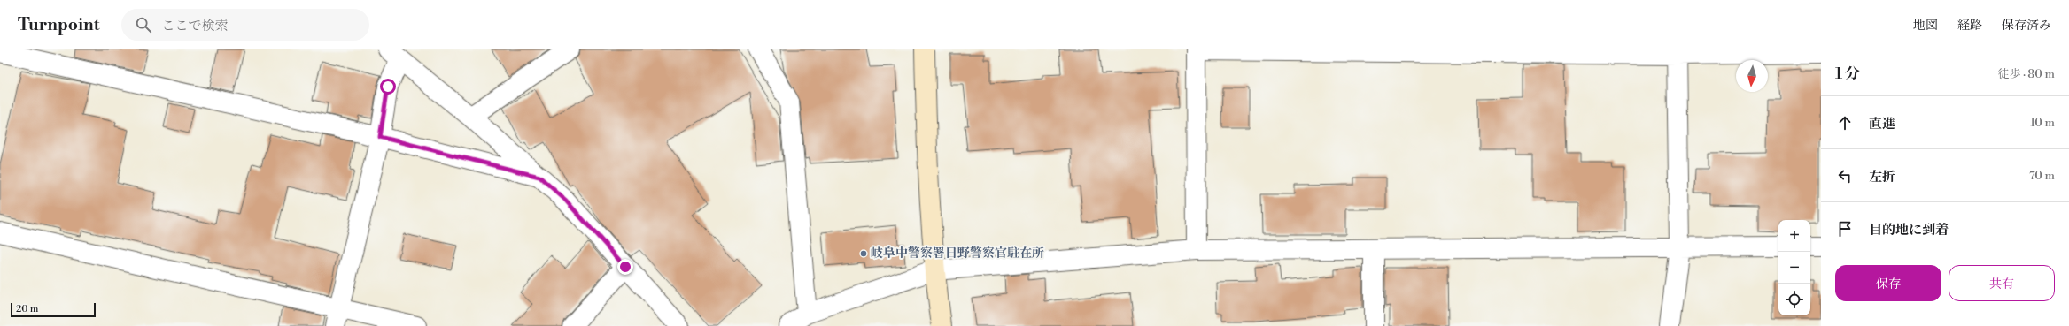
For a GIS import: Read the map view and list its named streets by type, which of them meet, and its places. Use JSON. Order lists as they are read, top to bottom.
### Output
{
  "places": ["岐阜中警察署日野警察官駐在所"],
  "scale_bar": "20 m",
  "north": "bottom",
  "page": {
    "header": "Turnpoint",
    "search": "ここで検索",
    "nav": ["地図", "経路", "保存済み"],
    "heading": ["1 分", "徒歩 · 80 m"],
    "list": [
      ["直進", "10 m"],
      ["左折", "70 m"],
      "目的地に到着"
    ],
    "map_buttons": ["+", "−"],
    "buttons": ["保存", "共有"],
    "scale": "20 m"
  }
}
